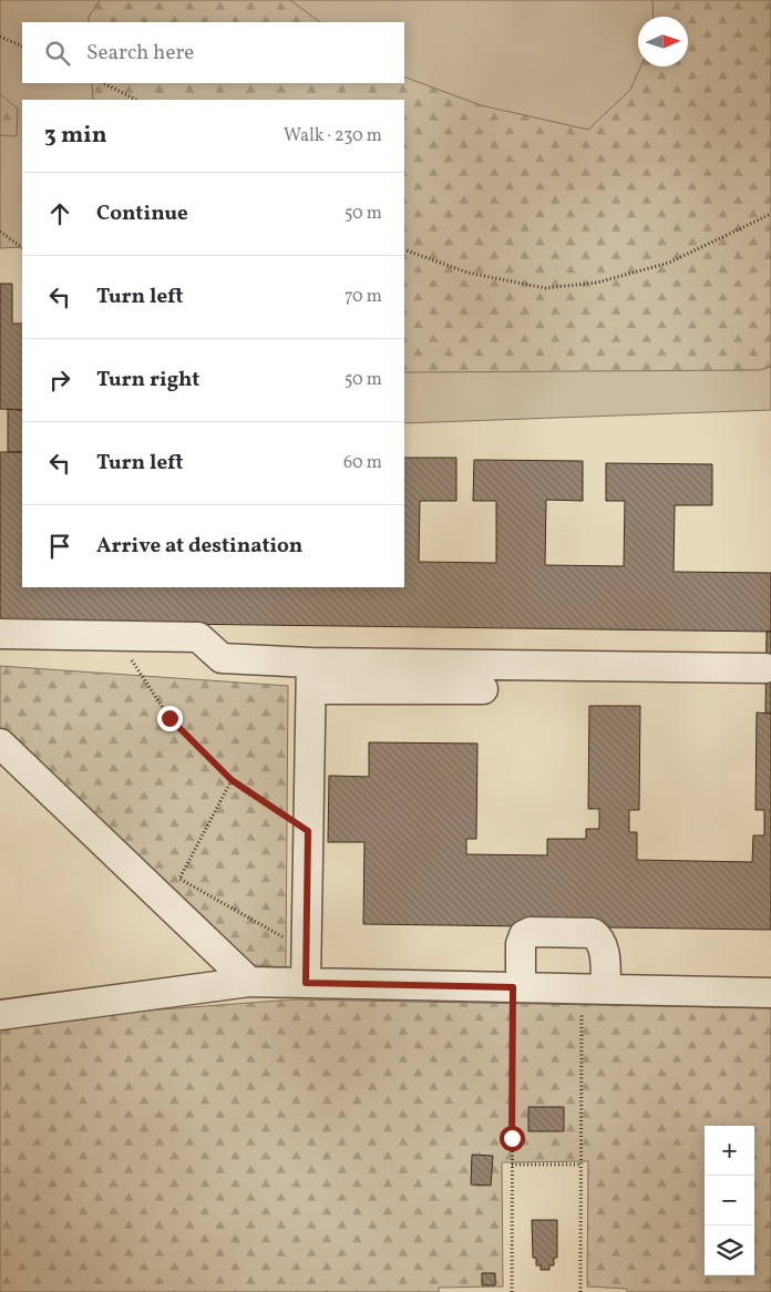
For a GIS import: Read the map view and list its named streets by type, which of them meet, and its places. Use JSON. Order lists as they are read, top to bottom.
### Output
{
  "north": "right",
  "page": {
    "search": "Search here",
    "heading": ["3 min", "Walk · 230 m"],
    "list": [
      ["Continue", "50 m"],
      ["Turn left", "70 m"],
      ["Turn right", "50 m"],
      ["Turn left", "60 m"],
      "Arrive at destination"
    ],
    "map_buttons": ["+", "−"]
  }
}
